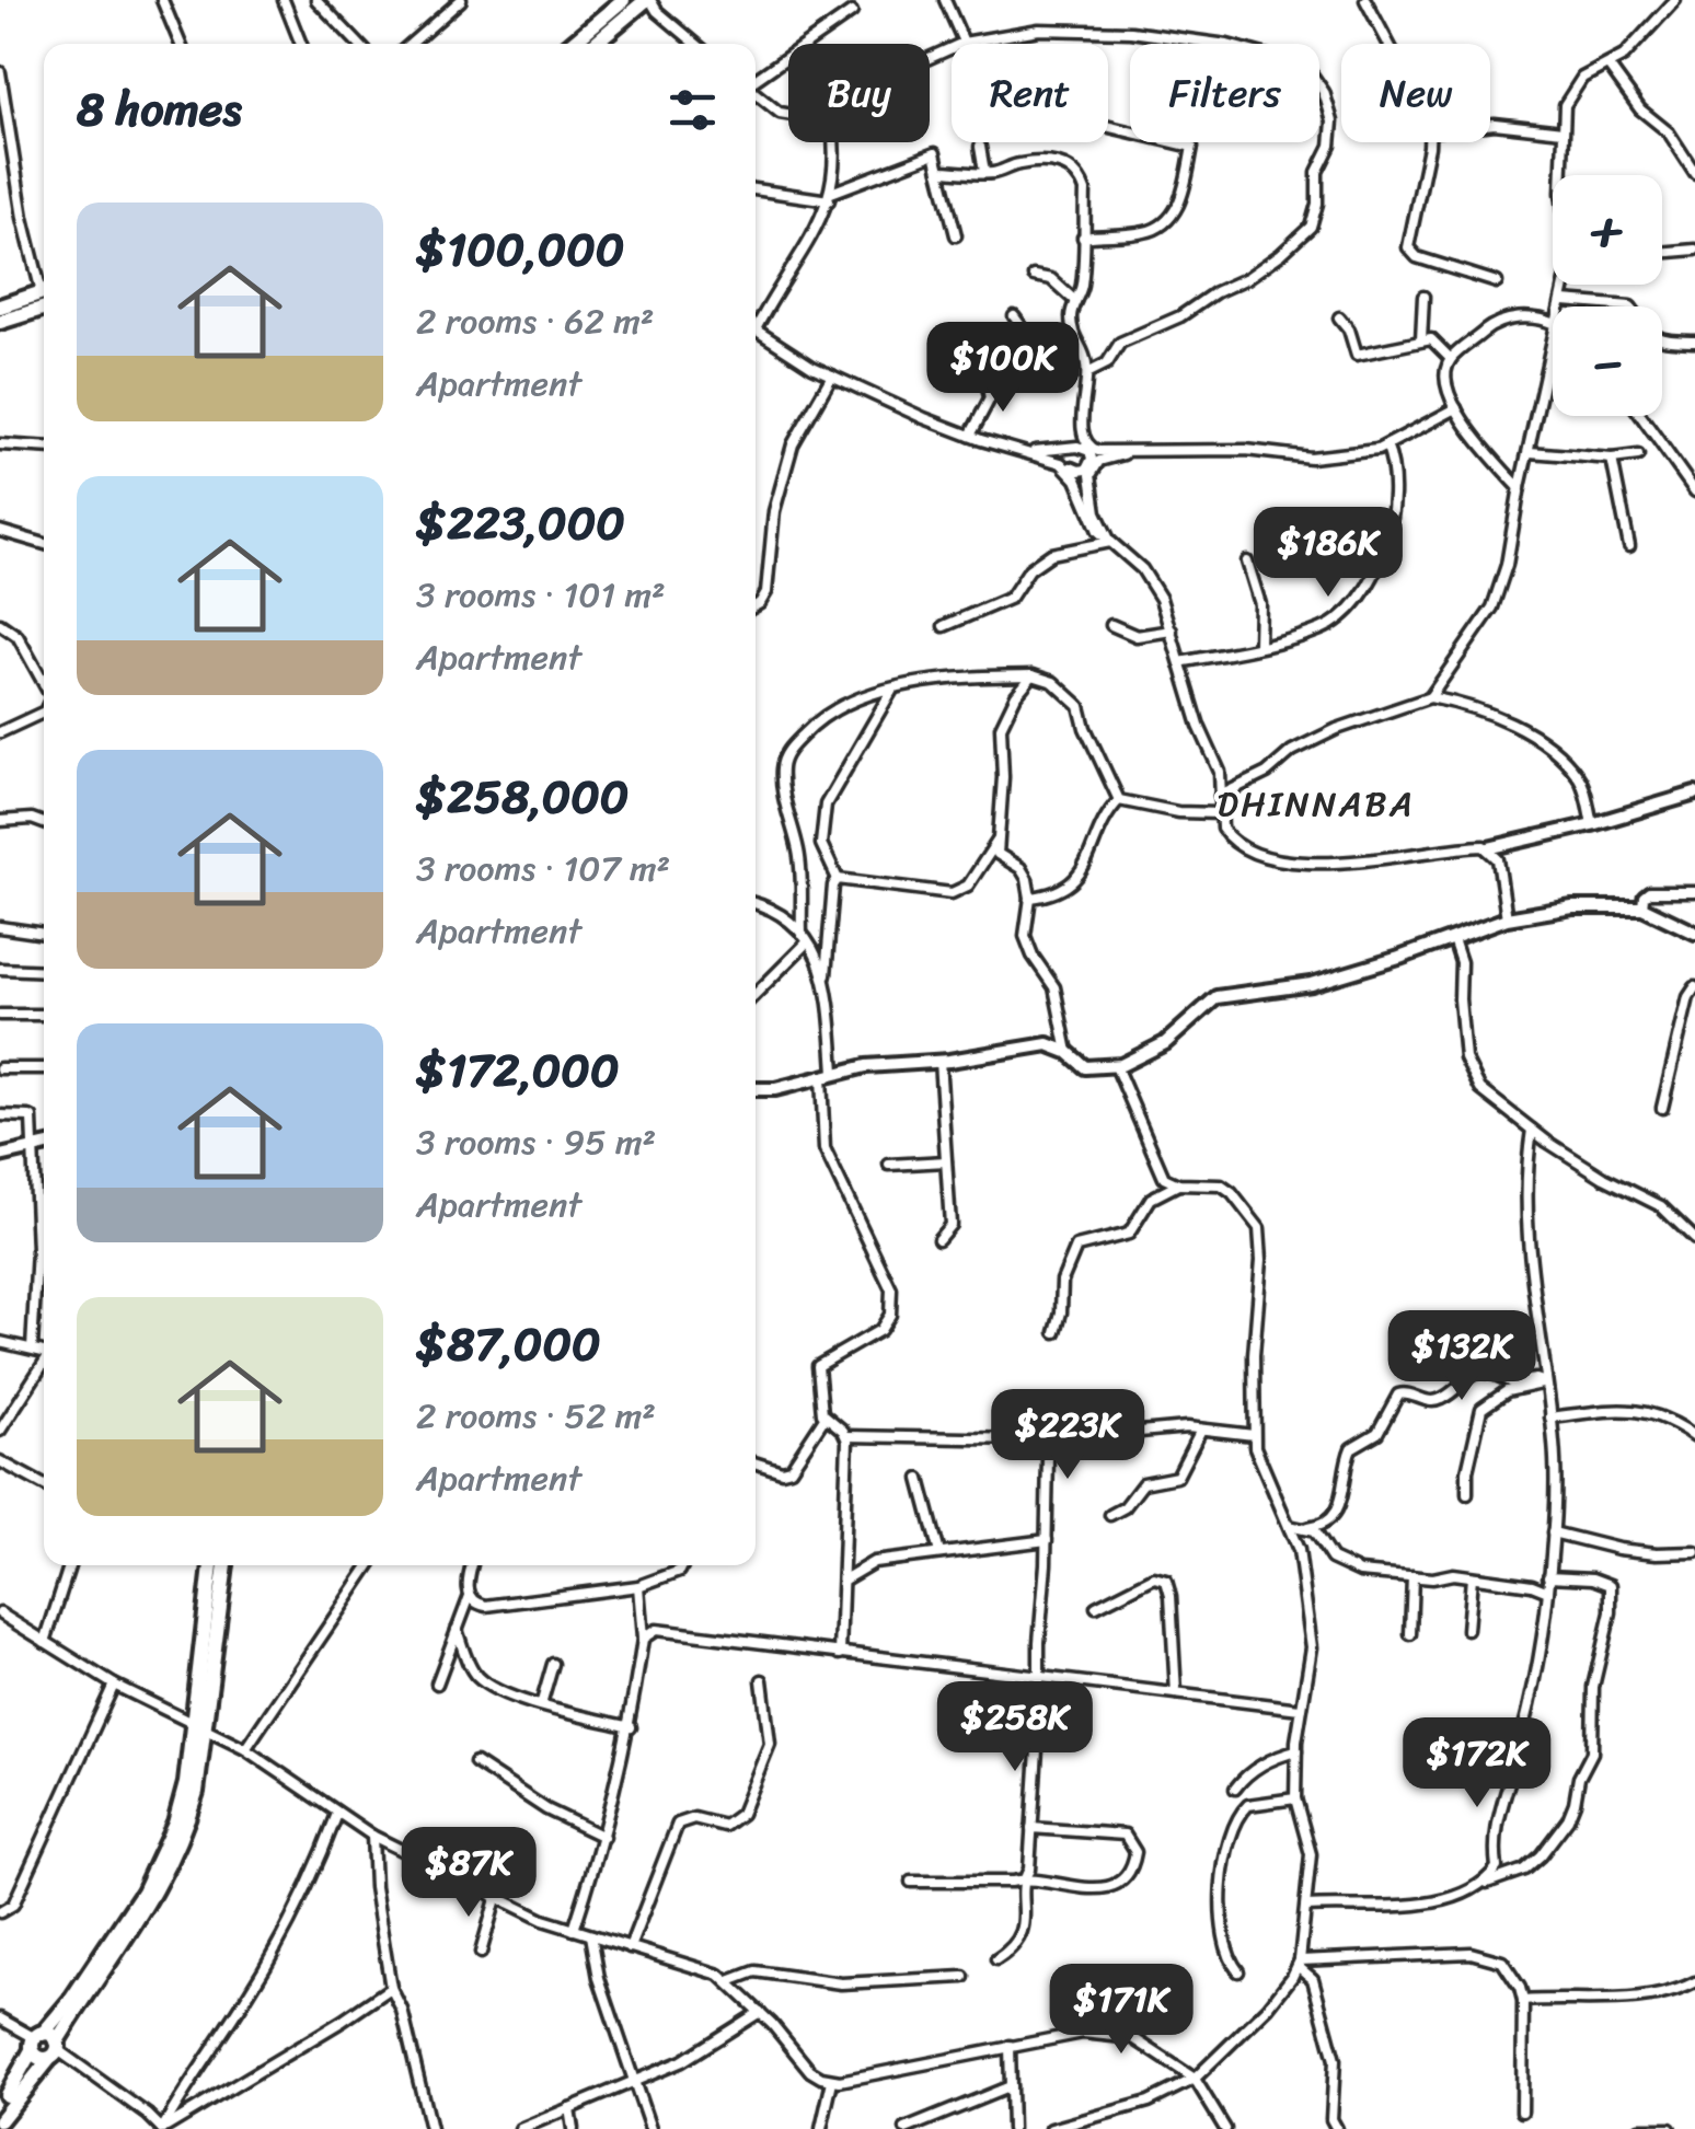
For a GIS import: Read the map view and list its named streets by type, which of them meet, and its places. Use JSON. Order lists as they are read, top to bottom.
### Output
{
  "districts": ["DHINNABA"],
  "page": {
    "chip": [
      "Buy",
      "Rent",
      "Filters",
      "New"
    ],
    "heading": "8 homes",
    "map_buttons": ["+", "−"],
    "list": [
      {
        "name": "$100,000",
        "note": "2 rooms · 62 m² · Apartment"
      },
      {
        "name": "$223,000",
        "note": "3 rooms · 101 m² · Apartment"
      },
      {
        "name": "$258,000",
        "note": "3 rooms · 107 m² · Apartment"
      },
      {
        "name": "$172,000",
        "note": "3 rooms · 95 m² · Apartment"
      },
      {
        "name": "$87,000",
        "note": "2 rooms · 52 m² · Apartment"
      }
    ],
    "price": [
      "$100K",
      "$186K",
      "$132K",
      "$223K",
      "$258K",
      "$172K",
      "$87K",
      "$171K"
    ]
  }
}
